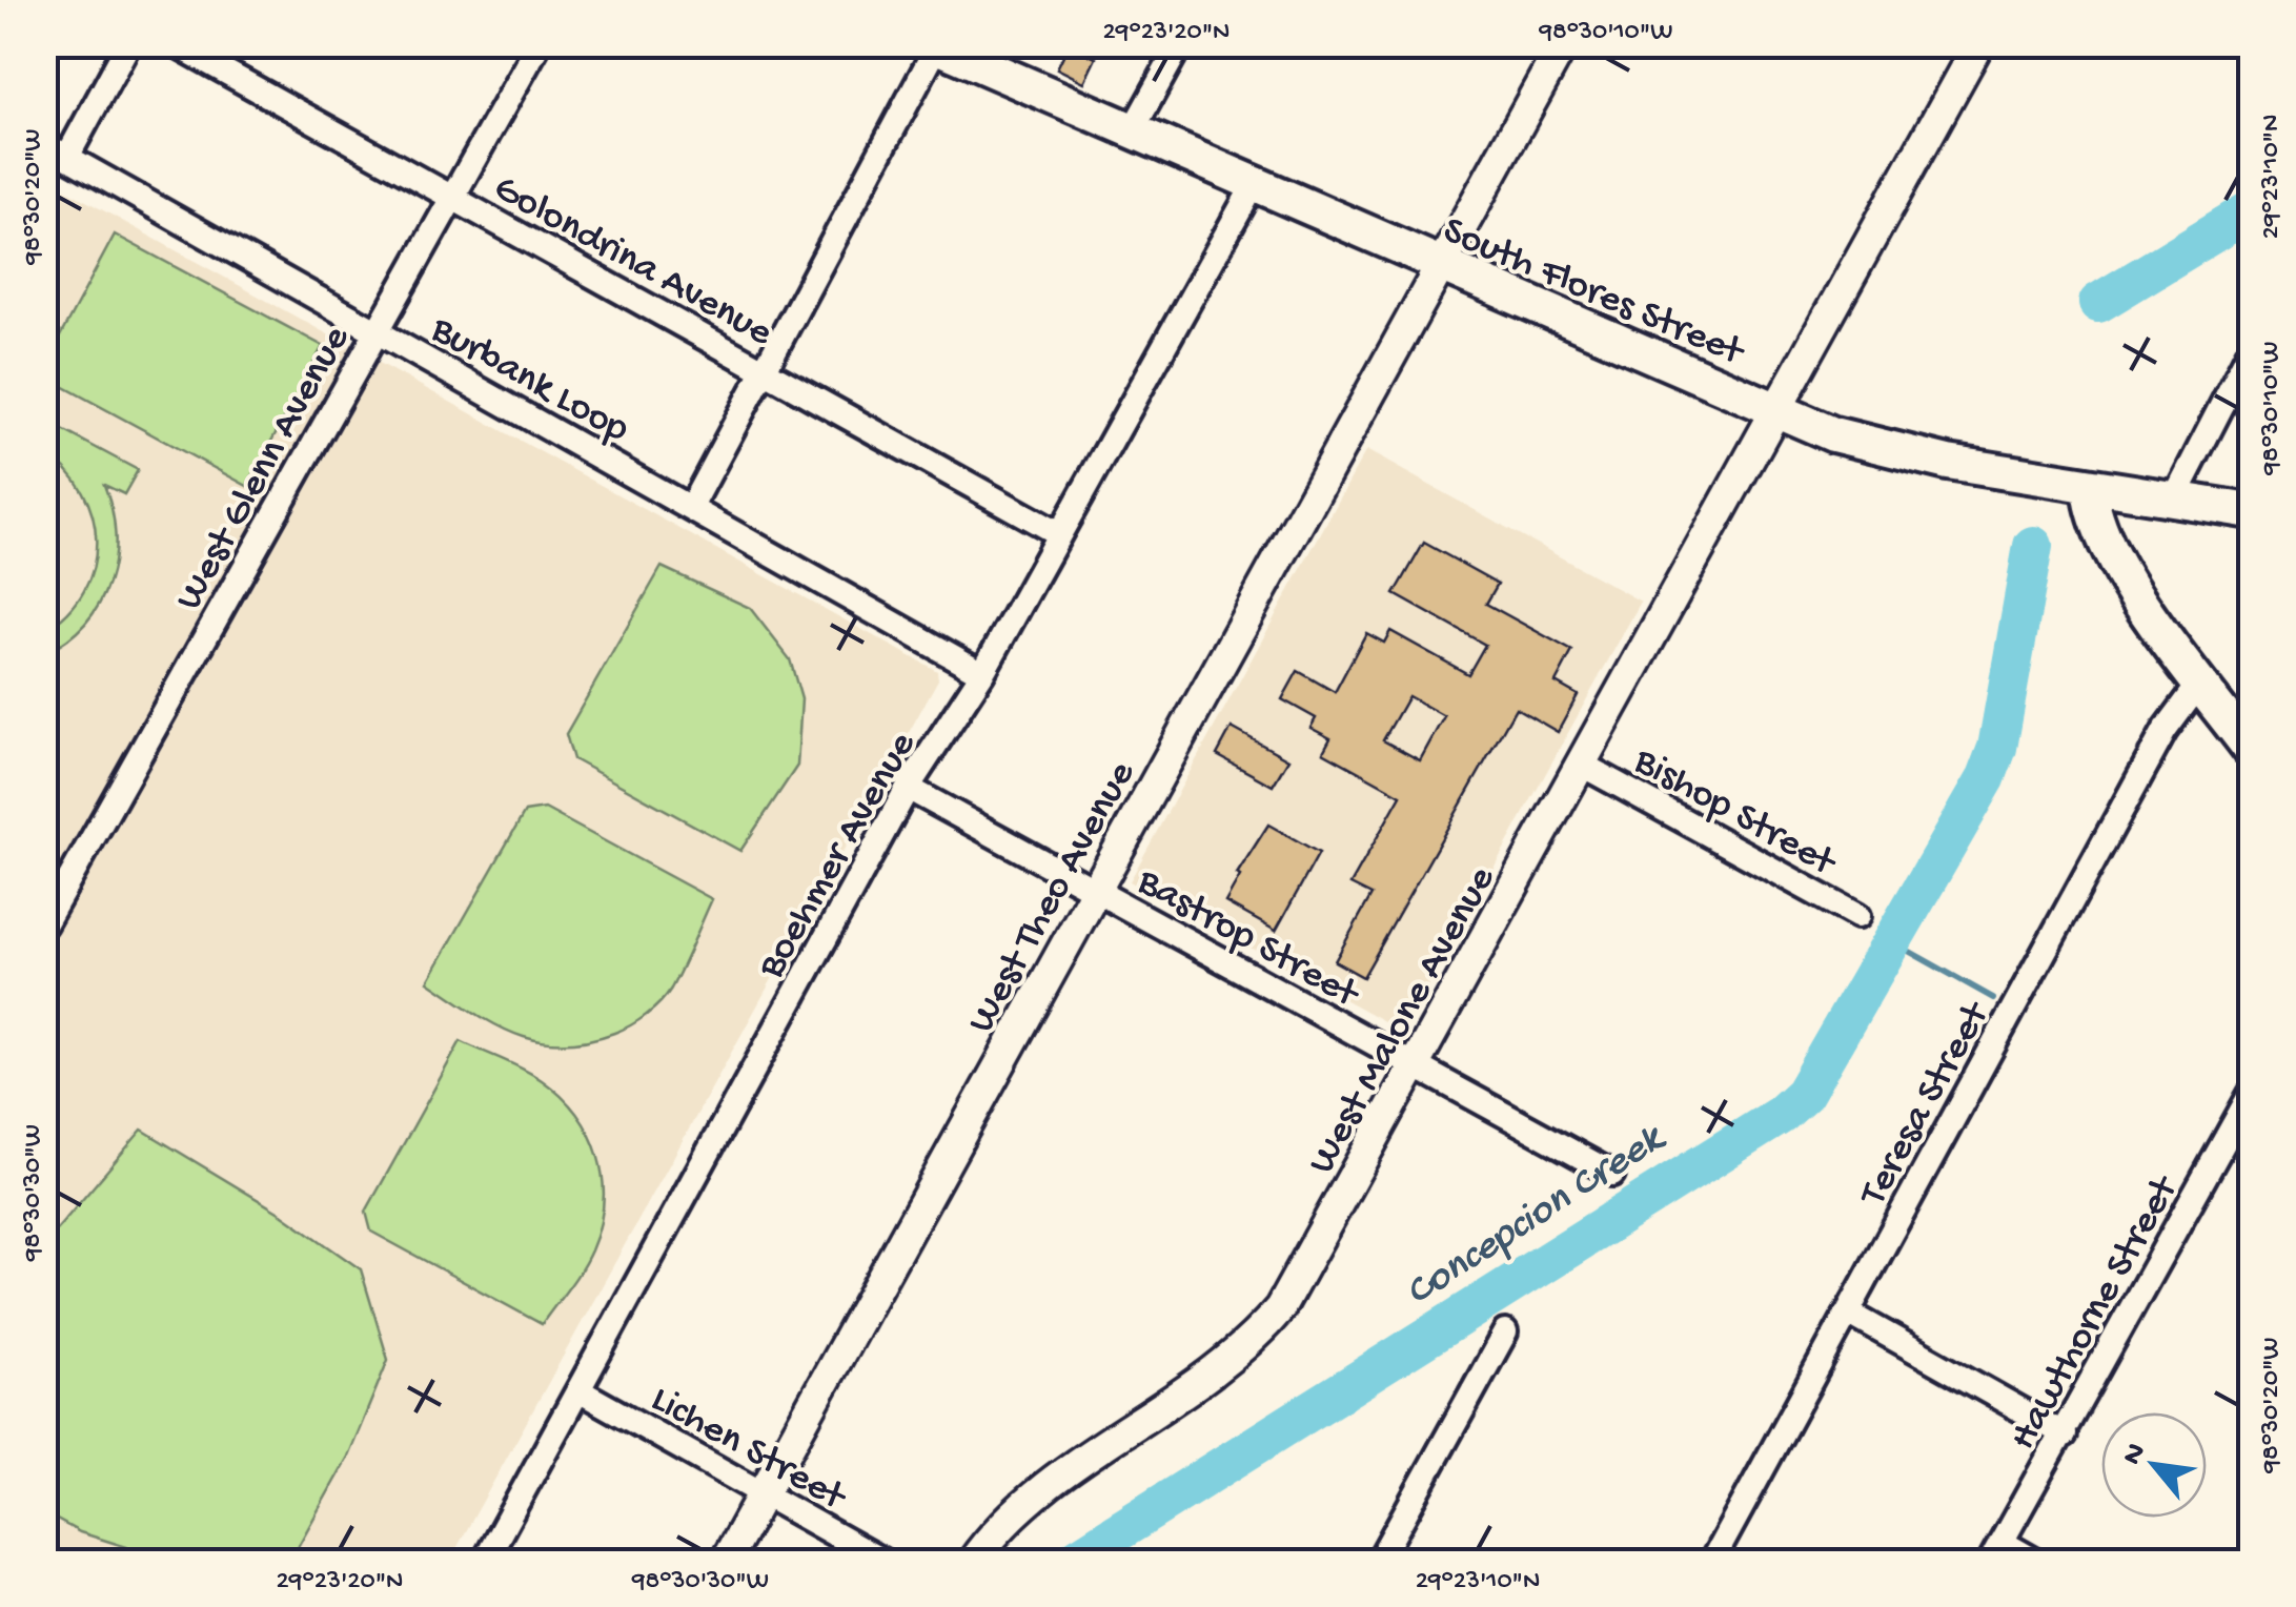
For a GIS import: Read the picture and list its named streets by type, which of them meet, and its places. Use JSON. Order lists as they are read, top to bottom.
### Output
{
  "streets": {
    "main road": ["South Flores Street"],
    "street": [
      "Golondrina Avenue",
      "Burbank Loop",
      "West Glenn Avenue",
      "Bishop Street",
      "Boehmer Avenue",
      "West Theo Avenue",
      "Bastrop Street",
      "West Malone Avenue",
      "Teresa Street",
      "Hawthorne Street",
      "Lichen Street"
    ]
  },
  "crossings": [
    ["Golondrina Avenue", "West Glenn Avenue"],
    ["Golondrina Avenue", "Boehmer Avenue"],
    ["South Flores Street", "Boehmer Avenue"],
    ["South Flores Street", "West Theo Avenue"],
    ["South Flores Street", "West Malone Avenue"],
    ["Burbank Loop", "West Glenn Avenue"],
    ["Burbank Loop", "Boehmer Avenue"],
    ["Bishop Street", "West Malone Avenue"],
    ["Boehmer Avenue", "Bastrop Street"],
    ["Boehmer Avenue", "Lichen Street"],
    ["West Theo Avenue", "Bastrop Street"],
    ["West Theo Avenue", "Lichen Street"],
    ["Bastrop Street", "West Malone Avenue"]
  ],
  "water": ["Concepcion Creek"],
  "north": "top left",
  "coordinates": [
    "29°23'20\"N",
    "98°30'10\"W",
    "29°23'10\"N",
    "98°30'20\"W",
    "98°30'30\"W"
  ]
}
